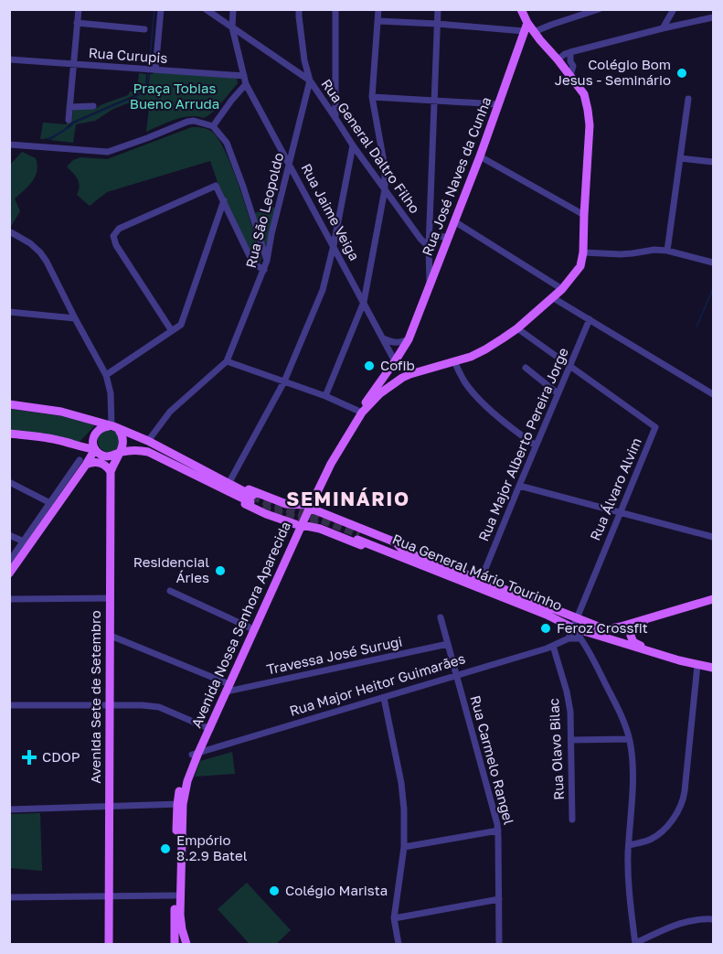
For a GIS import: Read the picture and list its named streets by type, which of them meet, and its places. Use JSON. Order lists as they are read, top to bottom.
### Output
{
  "streets": {
    "main road": [
      "Rua José Naves da Cunha",
      "Rua General Mário Tourinho",
      "Avenida Nossa Senhora Aparecida",
      "Avenida Sete de Setembro"
    ],
    "street": [
      "Rua Curupis",
      "Rua General Daltro Filho",
      "Rua São Leopoldo",
      "Rua Jaime Veiga",
      "Rua Major Alberto Pereira Jorge",
      "Rua Álvaro Alvim",
      "Travessa José Surugi",
      "Rua Major Heitor Guimarães",
      "Rua Olavo Bilac",
      "Rua Carmelo Rangel"
    ]
  },
  "crossings": [
    ["Rua Curupis", "Rua Jaime Veiga"],
    ["Rua General Daltro Filho", "Rua São Leopoldo"],
    ["Rua General Daltro Filho", "Rua Jaime Veiga"],
    ["Rua José Naves da Cunha", "Rua Jaime Veiga"],
    ["Rua José Naves da Cunha", "Avenida Nossa Senhora Aparecida"],
    ["Rua São Leopoldo", "Rua Jaime Veiga"],
    ["Rua Major Alberto Pereira Jorge", "Rua Álvaro Alvim"],
    ["Rua Major Alberto Pereira Jorge", "Rua General Mário Tourinho"],
    ["Rua Álvaro Alvim", "Rua General Mário Tourinho"],
    ["Rua Álvaro Alvim", "Avenida Nossa Senhora Aparecida"],
    ["Avenida Nossa Senhora Aparecida", "Travessa José Surugi"],
    ["Avenida Nossa Senhora Aparecida", "Rua Major Heitor Guimarães"],
    ["Travessa José Surugi", "Rua Carmelo Rangel"],
    ["Rua Major Heitor Guimarães", "Rua Olavo Bilac"],
    ["Rua Major Heitor Guimarães", "Rua Carmelo Rangel"]
  ],
  "districts": ["SEMINÁRIO"],
  "parks": ["Praça Tobias Bueno Arruda"],
  "places": {
    "other": [
      "Colégio Bom Jesus - Seminário",
      "Cofib",
      "Residencial Áries",
      "Feroz Crossfit",
      "Empório 8.2.9 Batel",
      "Colégio Marista"
    ],
    "health": ["CDOP"]
  }
}
